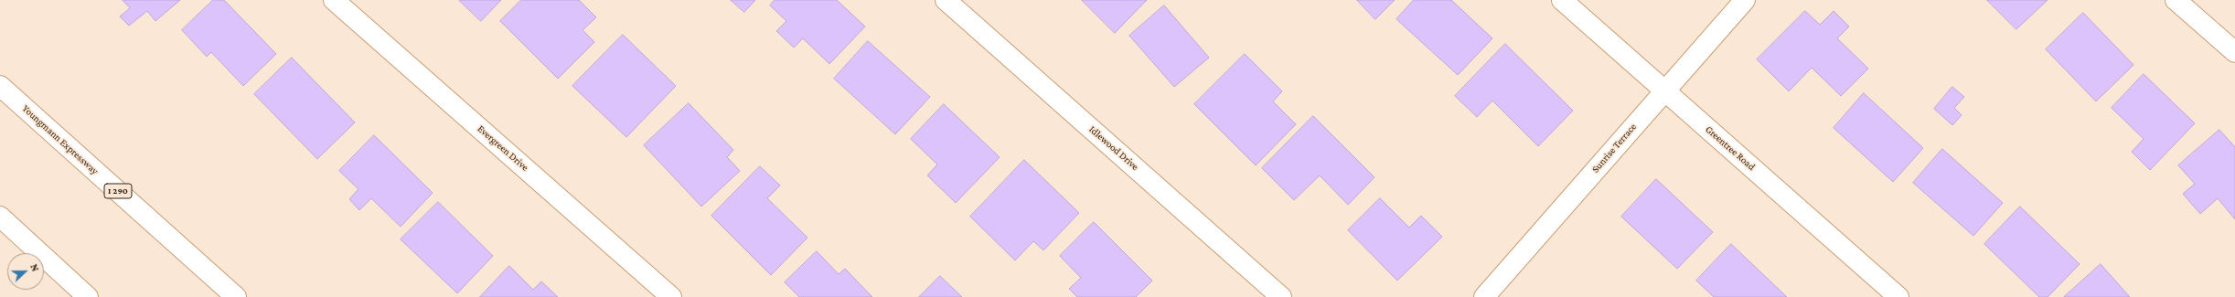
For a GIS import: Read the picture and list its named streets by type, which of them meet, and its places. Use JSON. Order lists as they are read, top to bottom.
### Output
{
  "streets": {
    "main road": [
      "Youngmann Expressway",
      "Evergreen Drive",
      "Idlewood Drive",
      "Sunrise Terrace",
      "Greentree Road",
      "I 290"
    ]
  },
  "crossings": [
    ["Sunrise Terrace", "Greentree Road"]
  ],
  "north": "right"
}
